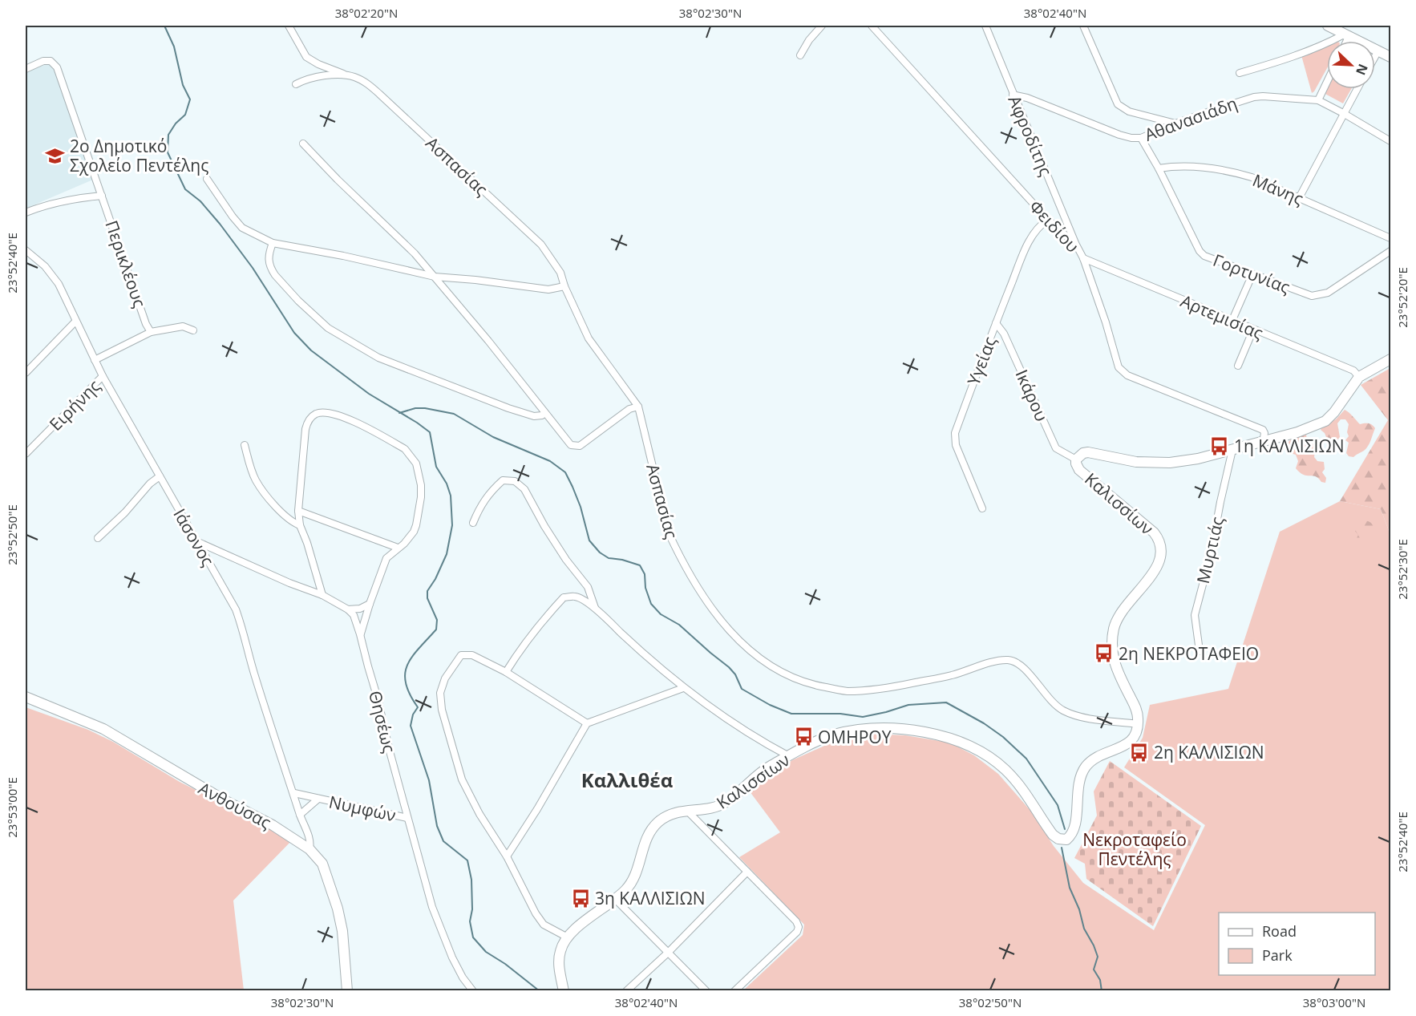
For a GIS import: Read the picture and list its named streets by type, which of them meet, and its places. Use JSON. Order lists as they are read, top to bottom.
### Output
{
  "streets": {
    "main road": ["Καλισσίων", "Ανθούσας"],
    "street": [
      "Αθανασιάδη",
      "Αφροδίτης",
      "Ασπασίας",
      "Μάνης",
      "Φειδίου",
      "Περικλέους",
      "Γορτυνίας",
      "Αρτεμισίας",
      "Υγείας",
      "Ικάρου",
      "Ειρήνης",
      "Ιάσονος",
      "Μυρτιάς",
      "Θησέως",
      "Νυμφών"
    ]
  },
  "crossings": [
    ["Αθανασιάδη", "Αφροδίτης"],
    ["Αθανασιάδη", "Γορτυνίας"],
    ["Αφροδίτης", "Φειδίου"],
    ["Ασπασίας", "Καλισσίων"],
    ["Μάνης", "Γορτυνίας"],
    ["Φειδίου", "Αρτεμισίας"],
    ["Φειδίου", "Υγείας"],
    ["Φειδίου", "Καλισσίων"],
    ["Αρτεμισίας", "Καλισσίων"],
    ["Υγείας", "Ικάρου"],
    ["Ικάρου", "Καλισσίων"],
    ["Ειρήνης", "Ιάσονος"],
    ["Καλισσίων", "Μυρτιάς"],
    ["Ιάσονος", "Ανθούσας"],
    ["Ιάσονος", "Νυμφών"],
    ["Θησέως", "Νυμφών"]
  ],
  "districts": ["Καλλιθέα"],
  "parks": ["Νεκροταφείο Πεντέλης"],
  "places": {
    "school or university": ["2ο Δημοτικό Σχολείο Πεντέλης"],
    "bus stop": [
      "1η ΚΑΛΛΙΣΙΩΝ",
      "2η ΝΕΚΡΟΤΑΦΕΙΟ",
      "ΟΜΗΡΟΥ",
      "2η ΚΑΛΛΙΣΙΩΝ",
      "3η ΚΑΛΛΙΣΙΩΝ"
    ]
  },
  "legend": ["Road", "Park"],
  "north": "bottom right",
  "coordinates": [
    "38°02'20\"N",
    "38°02'30\"N",
    "38°02'40\"N",
    "23°52'40\"E",
    "23°52'20\"E",
    "23°52'50\"E",
    "23°52'30\"E",
    "23°53'00\"E",
    "38°02'50\"N",
    "38°03'00\"N"
  ]
}
